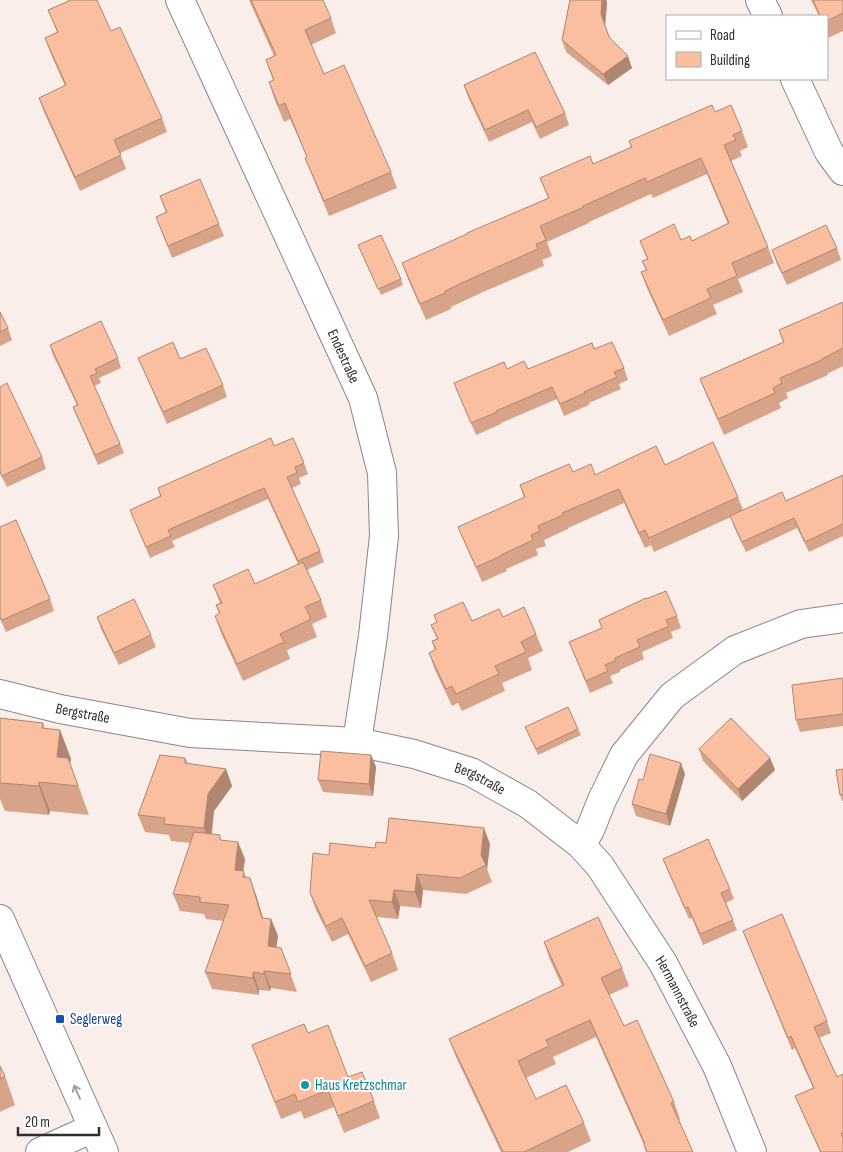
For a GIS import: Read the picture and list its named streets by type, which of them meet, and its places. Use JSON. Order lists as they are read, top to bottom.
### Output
{
  "streets": {
    "street": ["Endestraße", "Bergstraße", "Hermannstraße"]
  },
  "crossings": [
    ["Endestraße", "Bergstraße"],
    ["Bergstraße", "Hermannstraße"]
  ],
  "places": {
    "transit": ["Seglerweg"],
    "other": ["Haus Kretzschmar"]
  },
  "legend": ["Road", "Building"],
  "scale_bar": "20 m"
}
